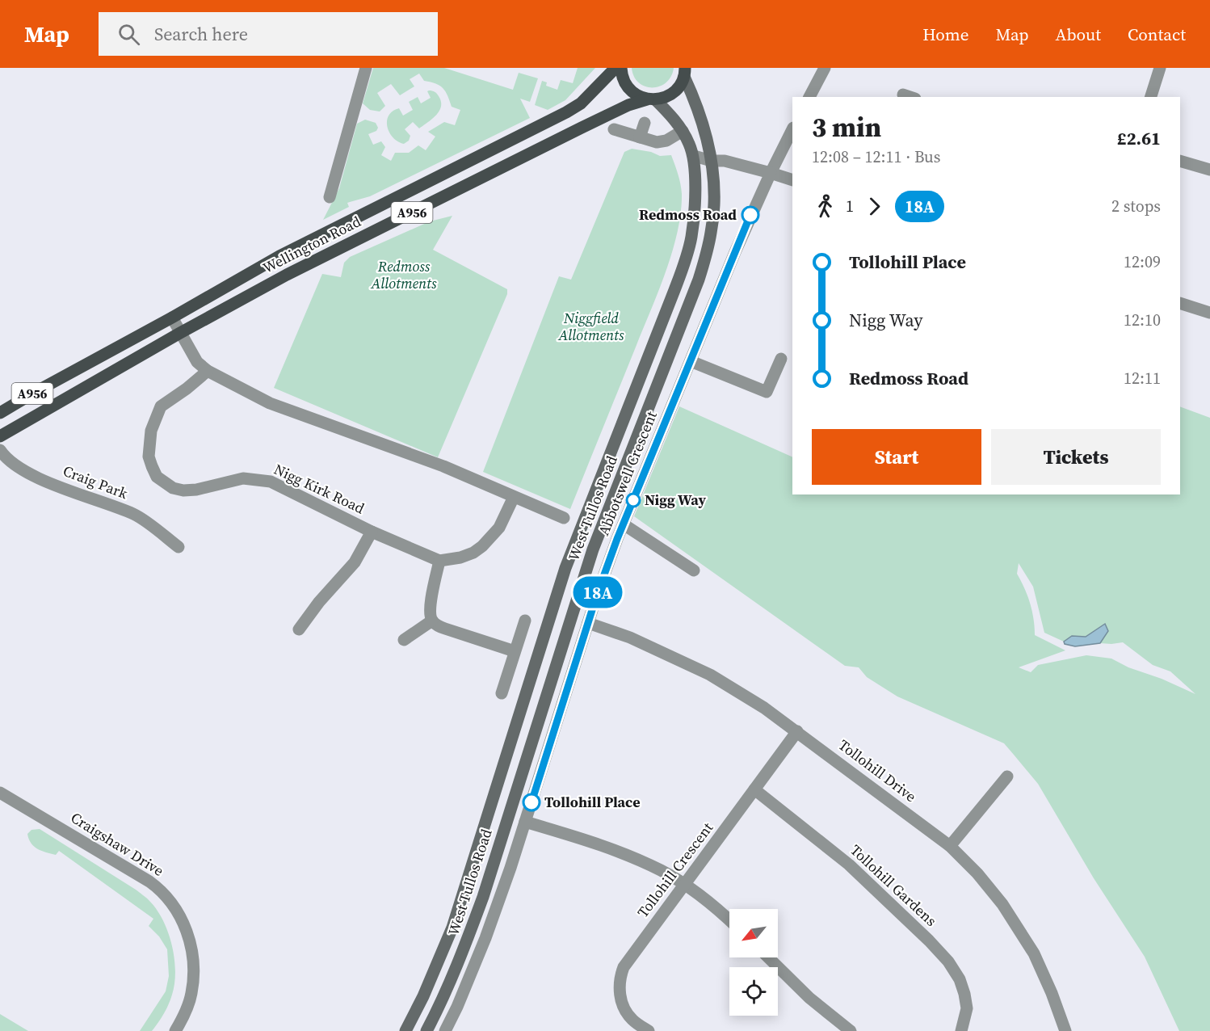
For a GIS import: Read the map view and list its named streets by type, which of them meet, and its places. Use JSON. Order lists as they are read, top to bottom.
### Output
{
  "streets": {
    "main road": ["A956", "Wellington Road", "West Tullos Road"],
    "street": [
      "Abbotswell Crescent",
      "Craig Park",
      "Nigg Kirk Road",
      "Tollohill Drive",
      "Craigshaw Drive",
      "Tollohill Crescent",
      "Tollohill Gardens"
    ]
  },
  "crossings": [
    ["A956", "Wellington Road"],
    ["A956", "West Tullos Road"],
    ["Wellington Road", "West Tullos Road"],
    ["Abbotswell Crescent", "Tollohill Drive"],
    ["Tollohill Drive", "Tollohill Crescent"],
    ["Tollohill Crescent", "Tollohill Gardens"]
  ],
  "parks": ["Redmoss Allotments", "Niggfield Allotments"],
  "places": ["Redmoss Road", "Nigg Way", "Tollohill Place"],
  "lines": ["bus line 18A"],
  "north": "bottom left",
  "page": {
    "header": "Map",
    "search": "Search here",
    "nav": [
      "Home",
      "Map",
      "About",
      "Contact"
    ],
    "on_map": "18A",
    "heading": ["3 min", "12:08 – 12:11 · Bus", "£2.61"],
    "legs": ["1", "18A", "2 stops"],
    "list": [
      {
        "name": "Tollohill Place",
        "value": "12:09"
      },
      {
        "name": "Nigg Way",
        "value": "12:10"
      },
      {
        "name": "Redmoss Road",
        "value": "12:11"
      }
    ],
    "buttons": ["Start", "Tickets"]
  }
}
